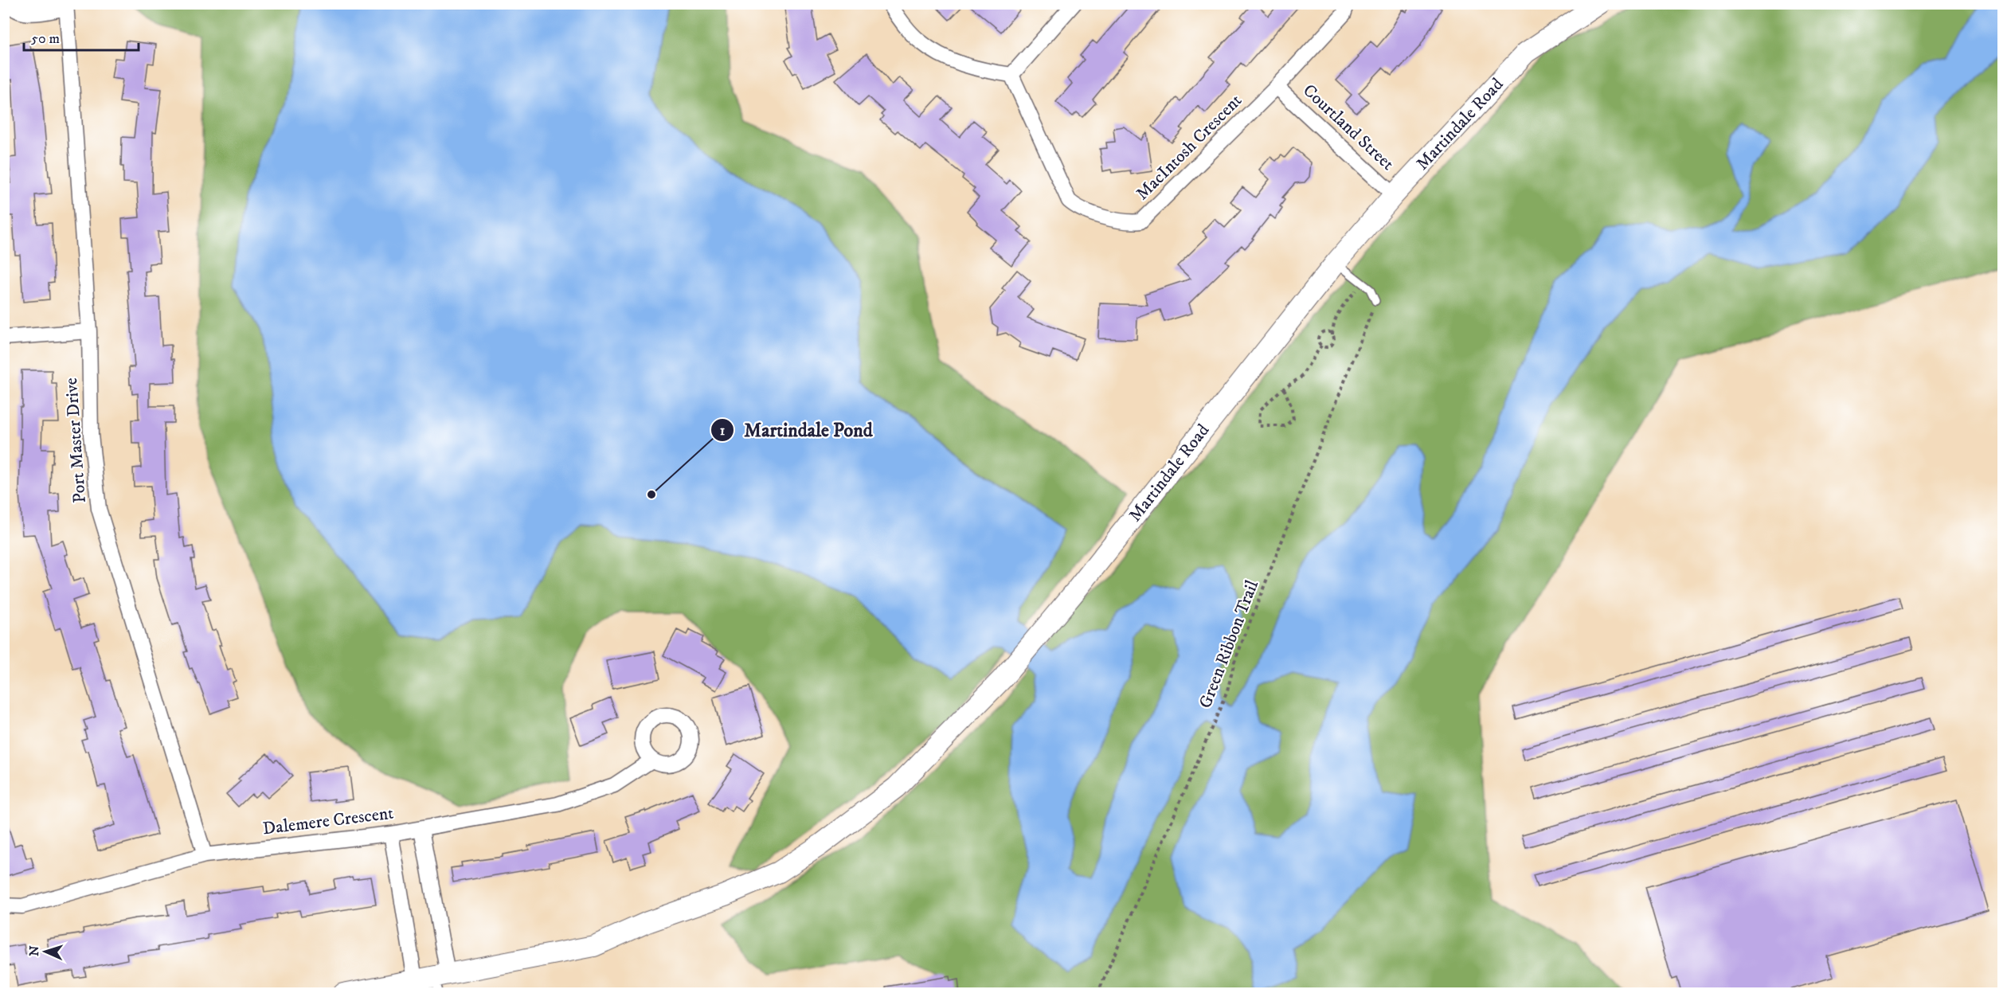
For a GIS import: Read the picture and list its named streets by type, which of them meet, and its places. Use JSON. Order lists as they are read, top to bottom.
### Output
{
  "streets": {
    "main road": ["Martindale Road"],
    "street": [
      "Courtland Street",
      "MacIntosh Crescent",
      "Port Master Drive",
      "Dalemere Crescent"
    ],
    "path": ["Green Ribbon Trail"]
  },
  "crossings": [
    ["Martindale Road", "Courtland Street"],
    ["Courtland Street", "MacIntosh Crescent"],
    ["Port Master Drive", "Dalemere Crescent"]
  ],
  "places": ["Martindale Pond"],
  "scale_bar": "50 m",
  "north": "left"
}
